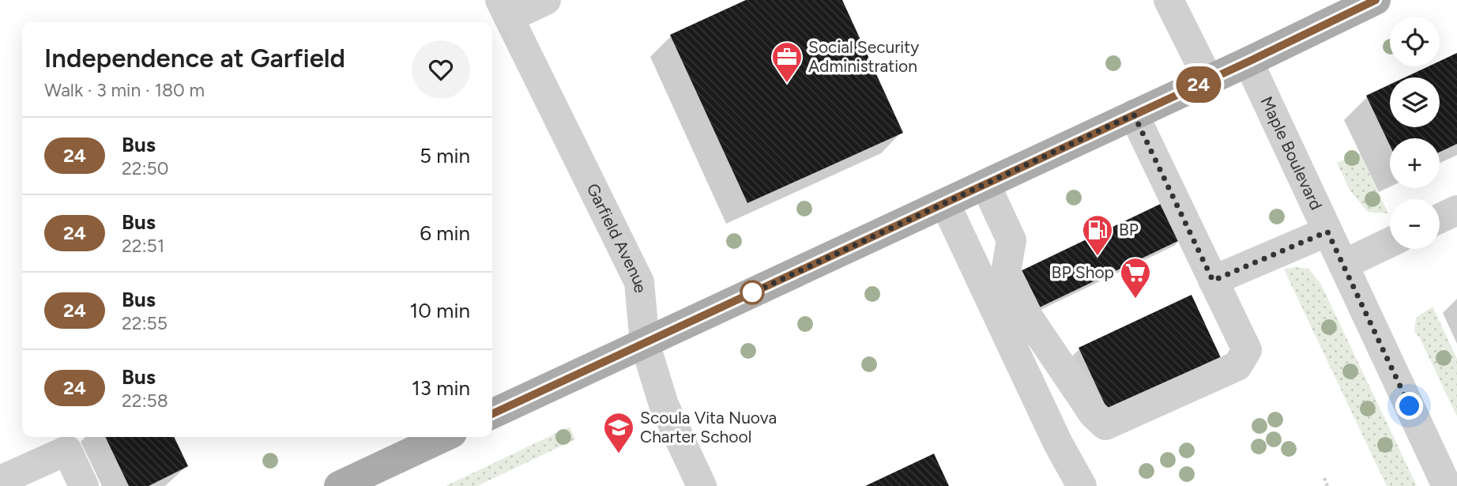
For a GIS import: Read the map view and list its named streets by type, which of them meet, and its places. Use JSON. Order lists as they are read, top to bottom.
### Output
{
  "streets": {
    "street": ["Maple Boulevard", "Garfield Avenue"]
  },
  "places": {
    "office": ["Social Security Administration"],
    "fuel station": ["BP"],
    "supermarket": ["BP Shop"],
    "school or university": ["Scoula Vita Nuova Charter School"]
  },
  "lines": ["bus line 24"],
  "page": {
    "on_map": "24",
    "map_buttons": ["+", "−"],
    "heading": ["Independence at Garfield", "Walk · 3 min · 180 m"],
    "list": [
      {
        "mark": "24",
        "name": "Bus",
        "note": "22:50",
        "value": "5 min"
      },
      {
        "mark": "24",
        "name": "Bus",
        "note": "22:51",
        "value": "6 min"
      },
      {
        "mark": "24",
        "name": "Bus",
        "note": "22:55",
        "value": "10 min"
      },
      {
        "mark": "24",
        "name": "Bus",
        "note": "22:58",
        "value": "13 min"
      }
    ]
  }
}
